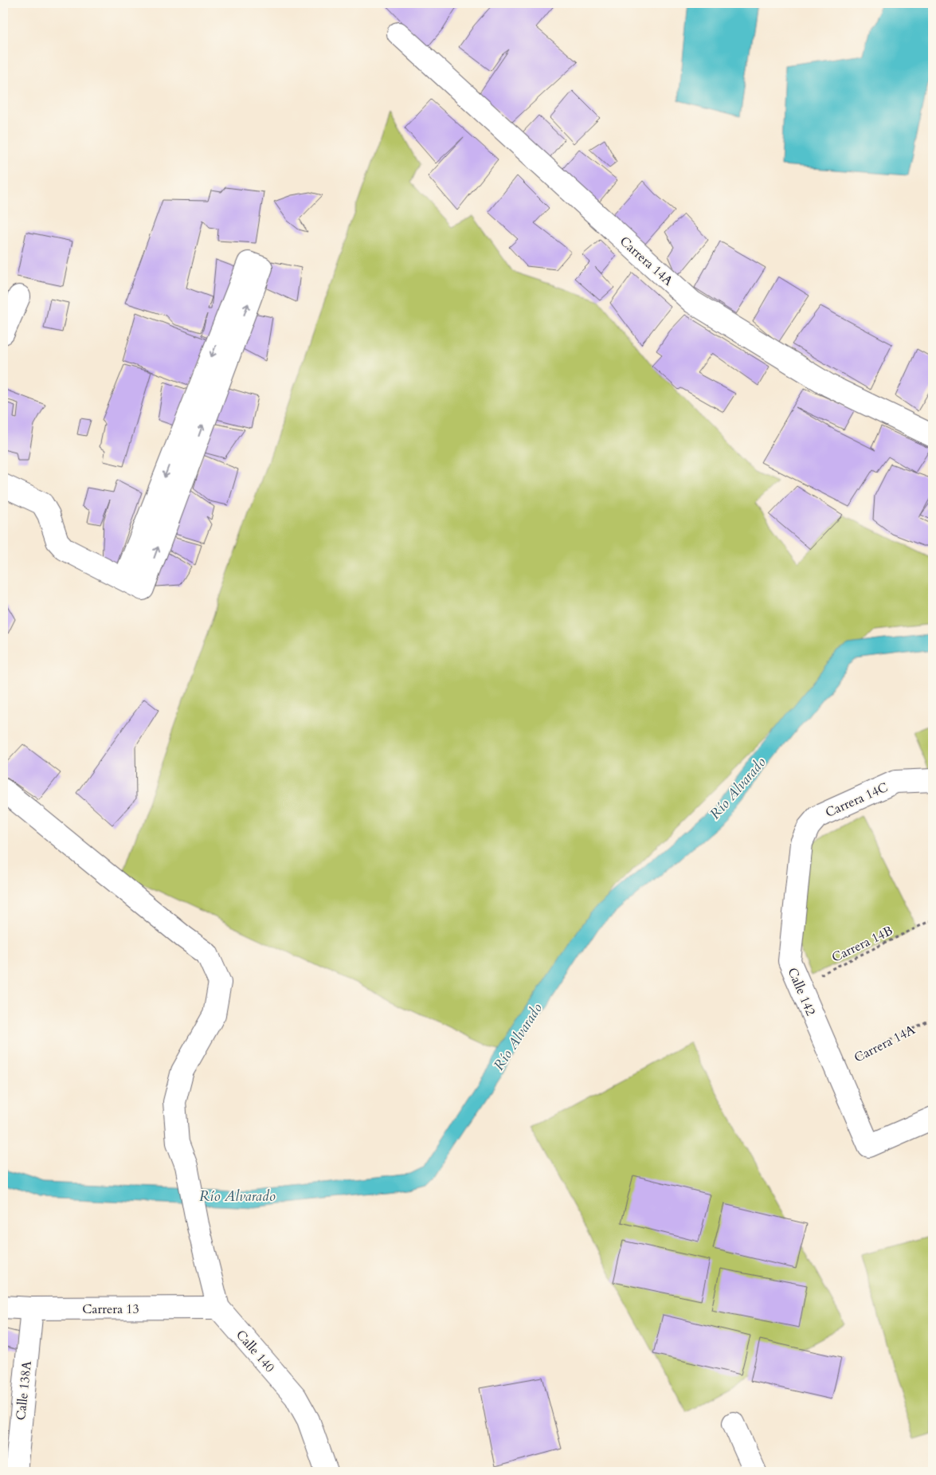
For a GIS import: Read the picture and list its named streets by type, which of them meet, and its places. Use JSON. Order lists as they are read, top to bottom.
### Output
{
  "streets": {
    "street": [
      "Carrera 14A",
      "Carrera 14C",
      "Calle 142",
      "Carrera 13",
      "Calle 140",
      "Calle 138A"
    ],
    "path": ["Carrera 14B"]
  },
  "crossings": [
    ["Carrera 14A", "Calle 142"],
    ["Carrera 14C", "Calle 142"],
    ["Carrera 14B", "Calle 142"],
    ["Carrera 13", "Calle 140"],
    ["Carrera 13", "Calle 138A"]
  ],
  "water": ["Río Alvarado"]
}
